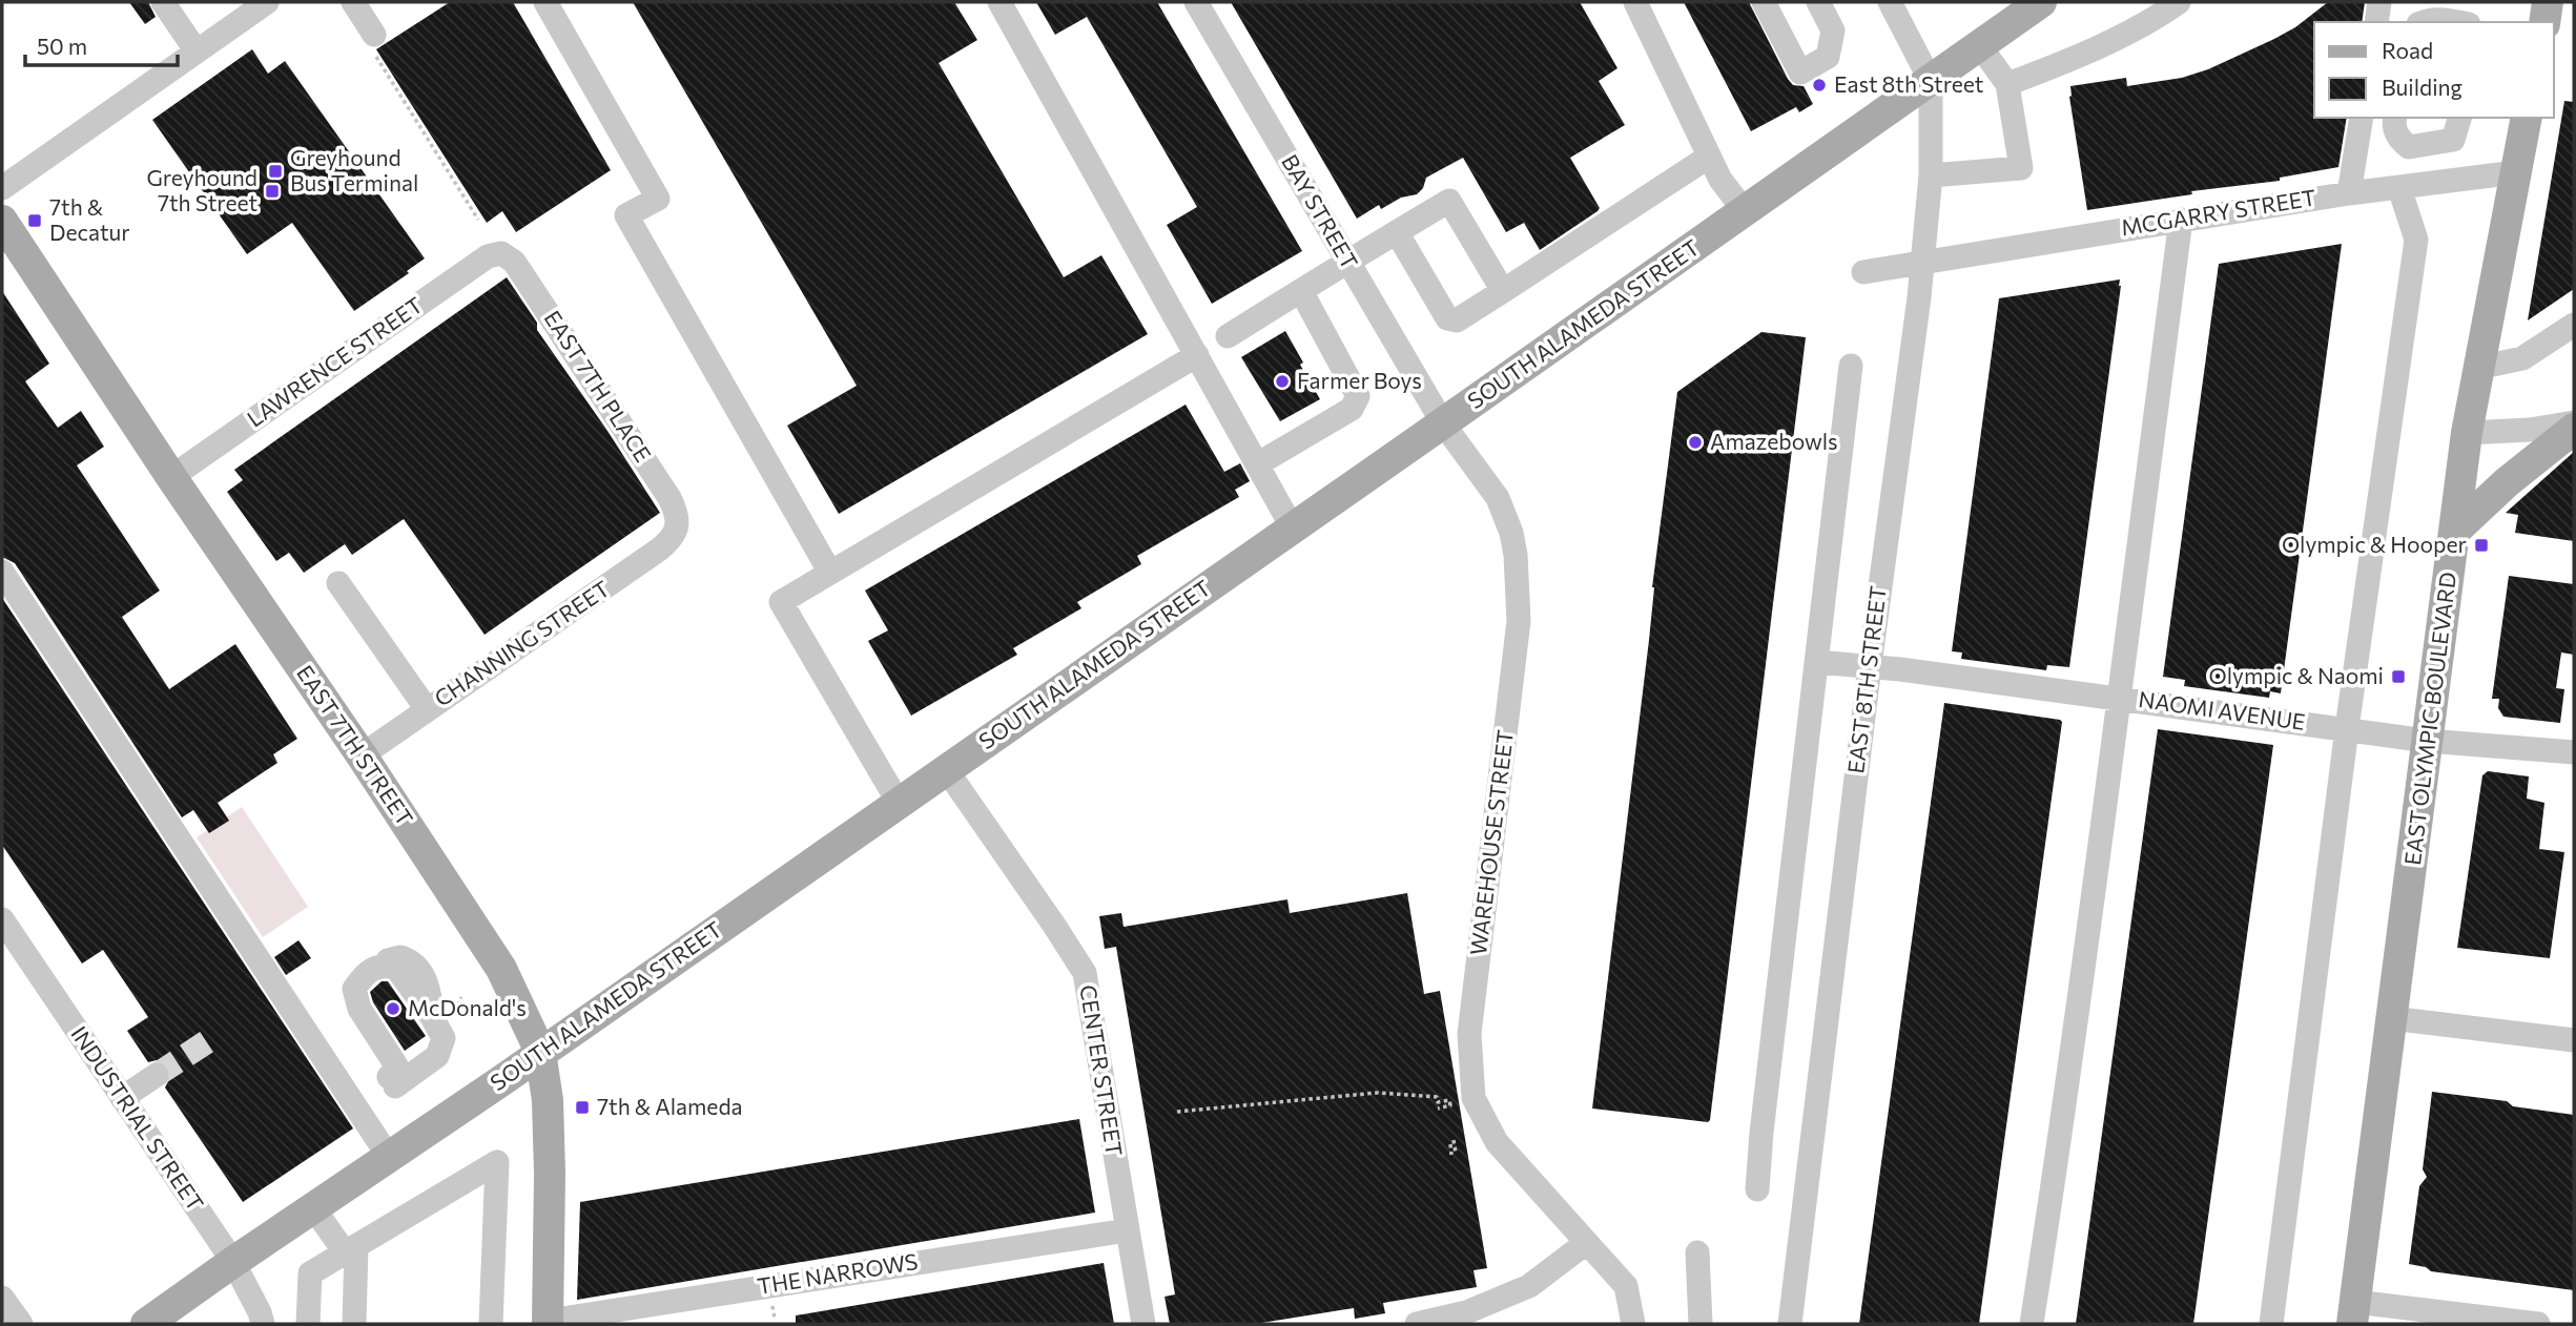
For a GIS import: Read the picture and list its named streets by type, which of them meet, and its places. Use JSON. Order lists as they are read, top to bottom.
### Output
{
  "streets": {
    "main road": ["SOUTH ALAMEDA STREET", "EAST OLYMPIC BOULEVARD", "EAST 7TH STREET"],
    "street": [
      "BAY STREET",
      "MCGARRY STREET",
      "LAWRENCE STREET",
      "EAST 7TH PLACE",
      "CHANNING STREET",
      "EAST 8TH STREET",
      "NAOMI AVENUE",
      "WAREHOUSE STREET",
      "CENTER STREET",
      "INDUSTRIAL STREET",
      "THE NARROWS"
    ]
  },
  "crossings": [
    ["BAY STREET", "SOUTH ALAMEDA STREET"],
    ["BAY STREET", "WAREHOUSE STREET"],
    ["MCGARRY STREET", "EAST 8TH STREET"],
    ["MCGARRY STREET", "EAST OLYMPIC BOULEVARD"],
    ["SOUTH ALAMEDA STREET", "EAST 8TH STREET"],
    ["SOUTH ALAMEDA STREET", "EAST 7TH STREET"],
    ["SOUTH ALAMEDA STREET", "WAREHOUSE STREET"],
    ["SOUTH ALAMEDA STREET", "CENTER STREET"],
    ["SOUTH ALAMEDA STREET", "INDUSTRIAL STREET"],
    ["LAWRENCE STREET", "EAST 7TH PLACE"],
    ["LAWRENCE STREET", "EAST 7TH STREET"],
    ["EAST 7TH PLACE", "CHANNING STREET"],
    ["CHANNING STREET", "EAST 7TH STREET"],
    ["EAST 8TH STREET", "NAOMI AVENUE"],
    ["NAOMI AVENUE", "EAST OLYMPIC BOULEVARD"],
    ["EAST 7TH STREET", "THE NARROWS"],
    ["CENTER STREET", "THE NARROWS"]
  ],
  "places": {
    "other": [
      "East 8th Street",
      "Farmer Boys",
      "Amazebowls",
      "McDonald's"
    ],
    "transit": [
      "Greyhound Bus Terminal",
      "Greyhound 7th Street",
      "7th & Decatur",
      "Olympic & Hooper",
      "Olympic & Naomi",
      "7th & Alameda"
    ]
  },
  "legend": ["Road", "Building"],
  "scale_bar": "50 m"
}
